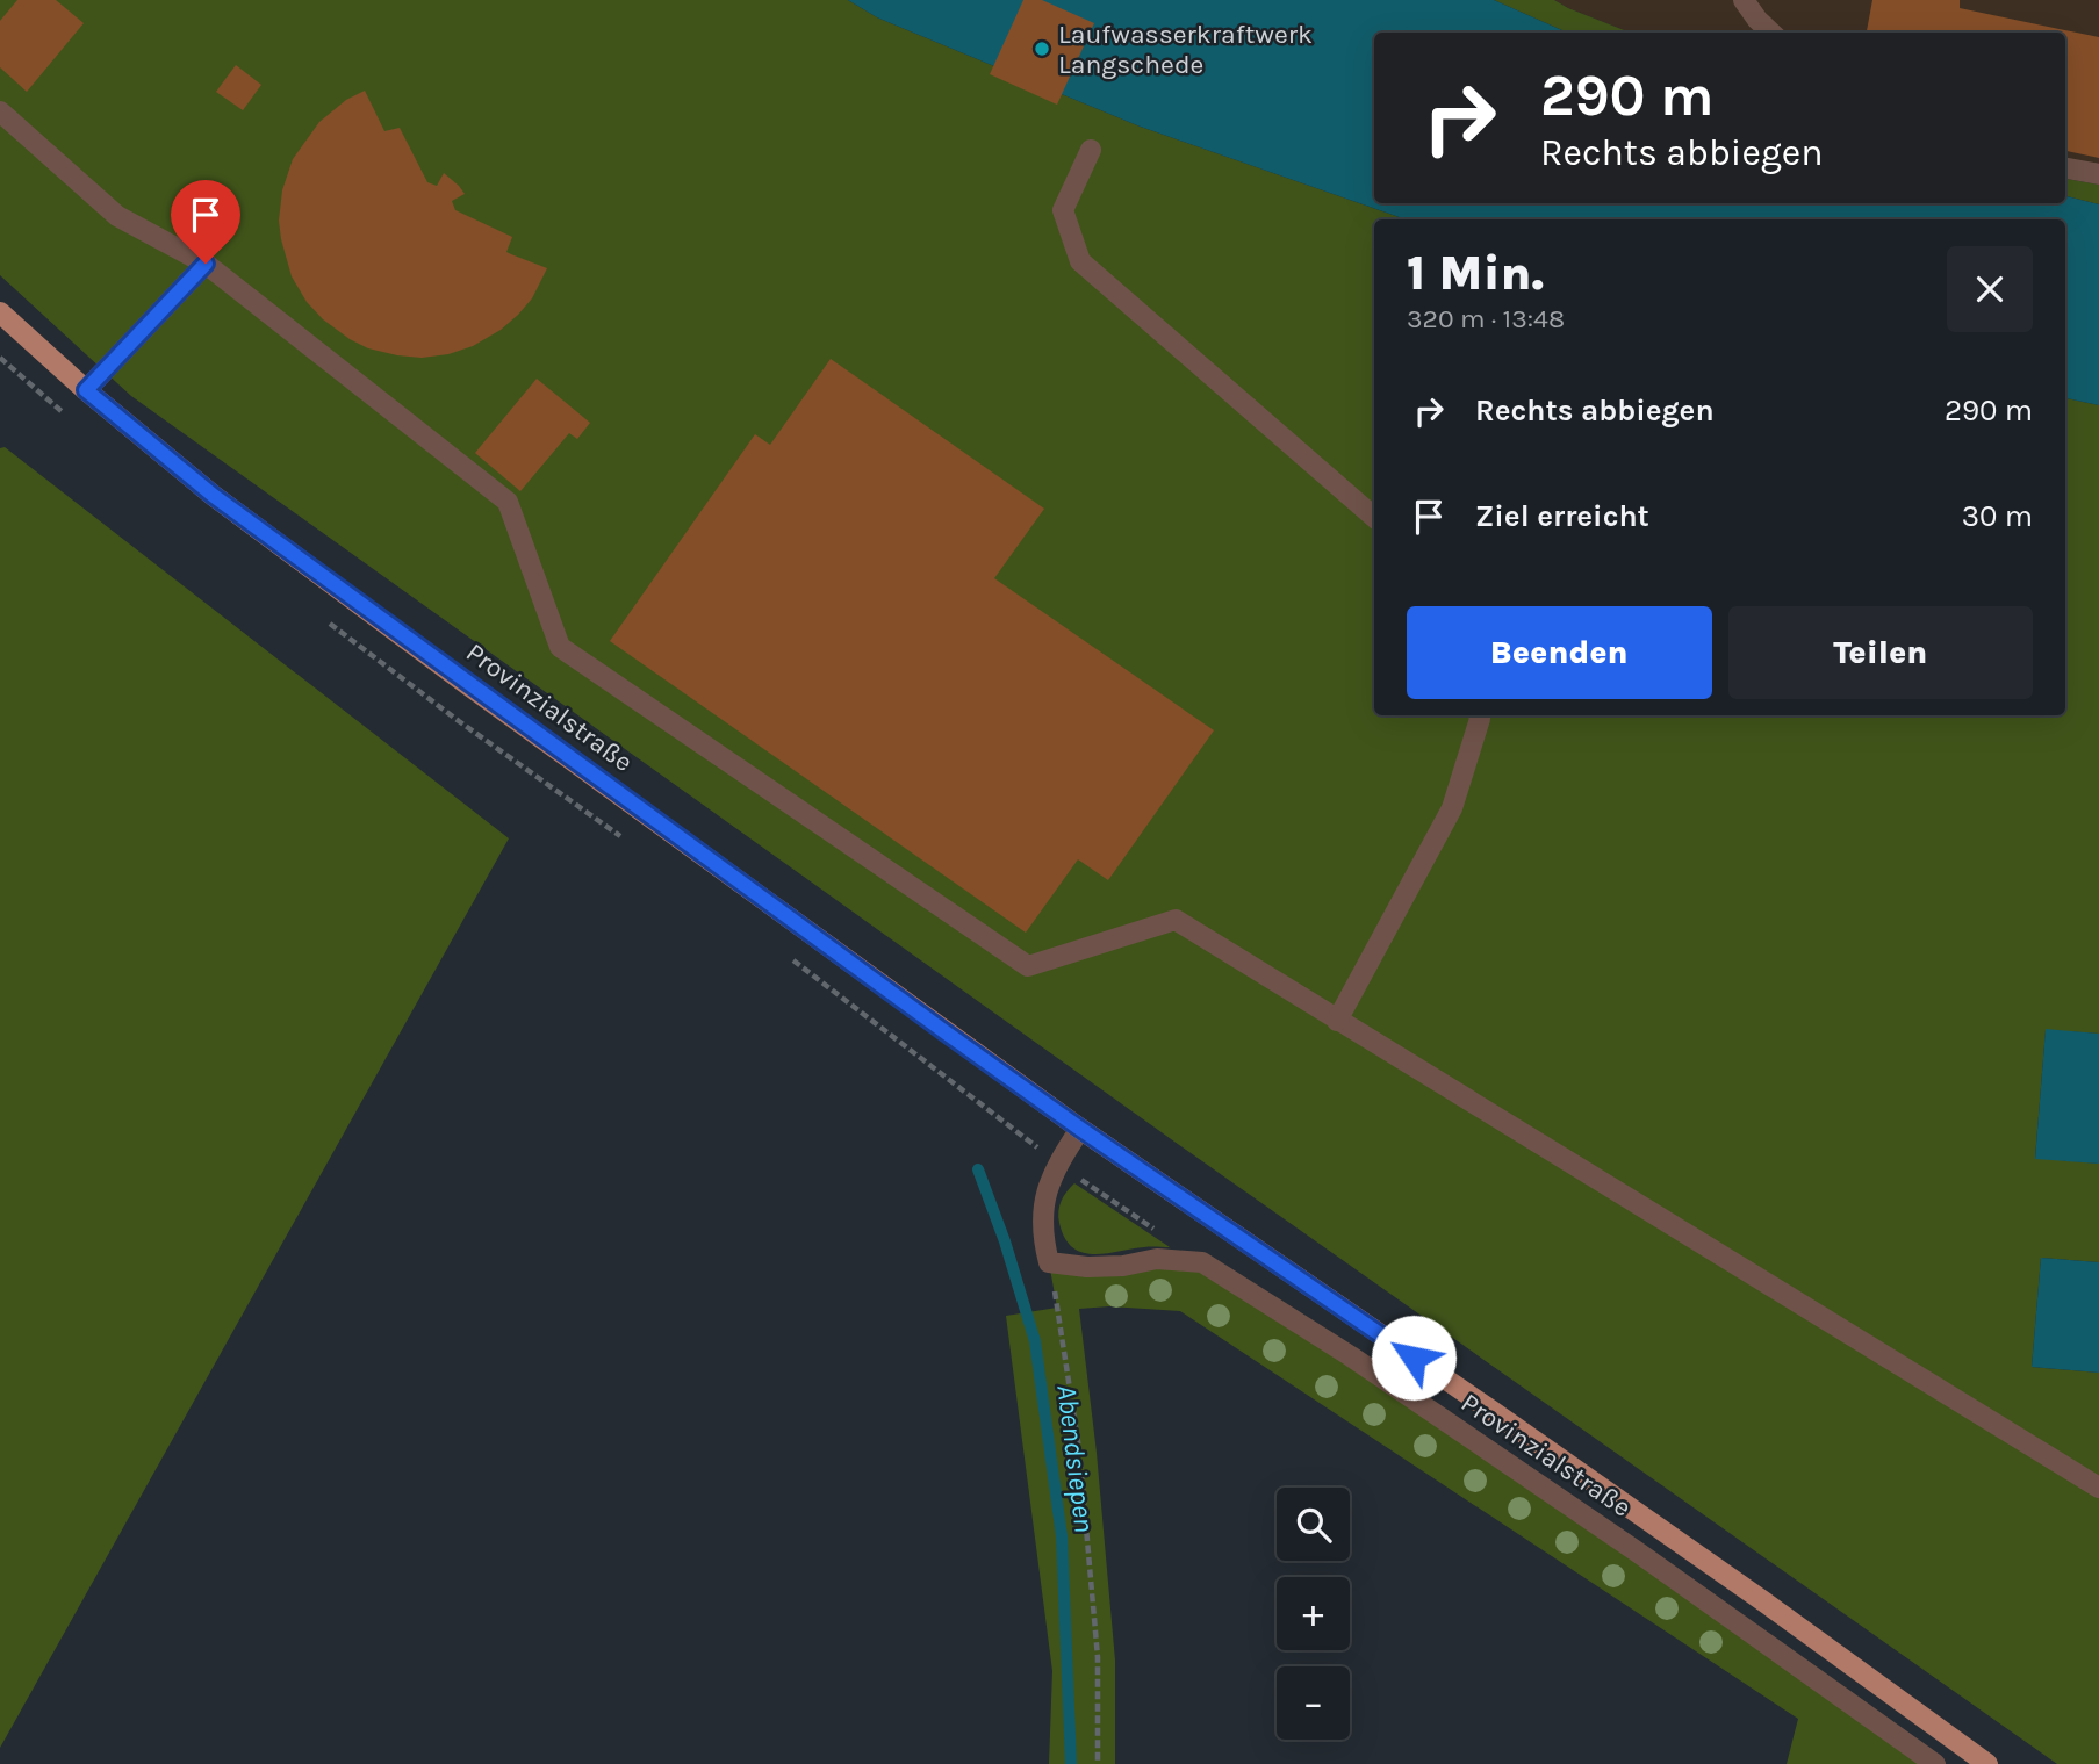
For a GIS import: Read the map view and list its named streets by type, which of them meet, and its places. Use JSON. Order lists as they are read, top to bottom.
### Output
{
  "streets": {
    "main road": ["Provinzialstraße"]
  },
  "water": ["Abendsiepen"],
  "places": ["Laufwasserkraftwerk Langschede"],
  "page": {
    "turn": ["290 m", "Rechts abbiegen"],
    "heading": ["1 Min.", "320 m · 13:48"],
    "list": [
      {
        "name": "Rechts abbiegen",
        "value": "290 m"
      },
      {
        "name": "Ziel erreicht",
        "value": "30 m"
      }
    ],
    "buttons": ["Beenden", "Teilen"],
    "map_buttons": ["+", "−"]
  }
}
